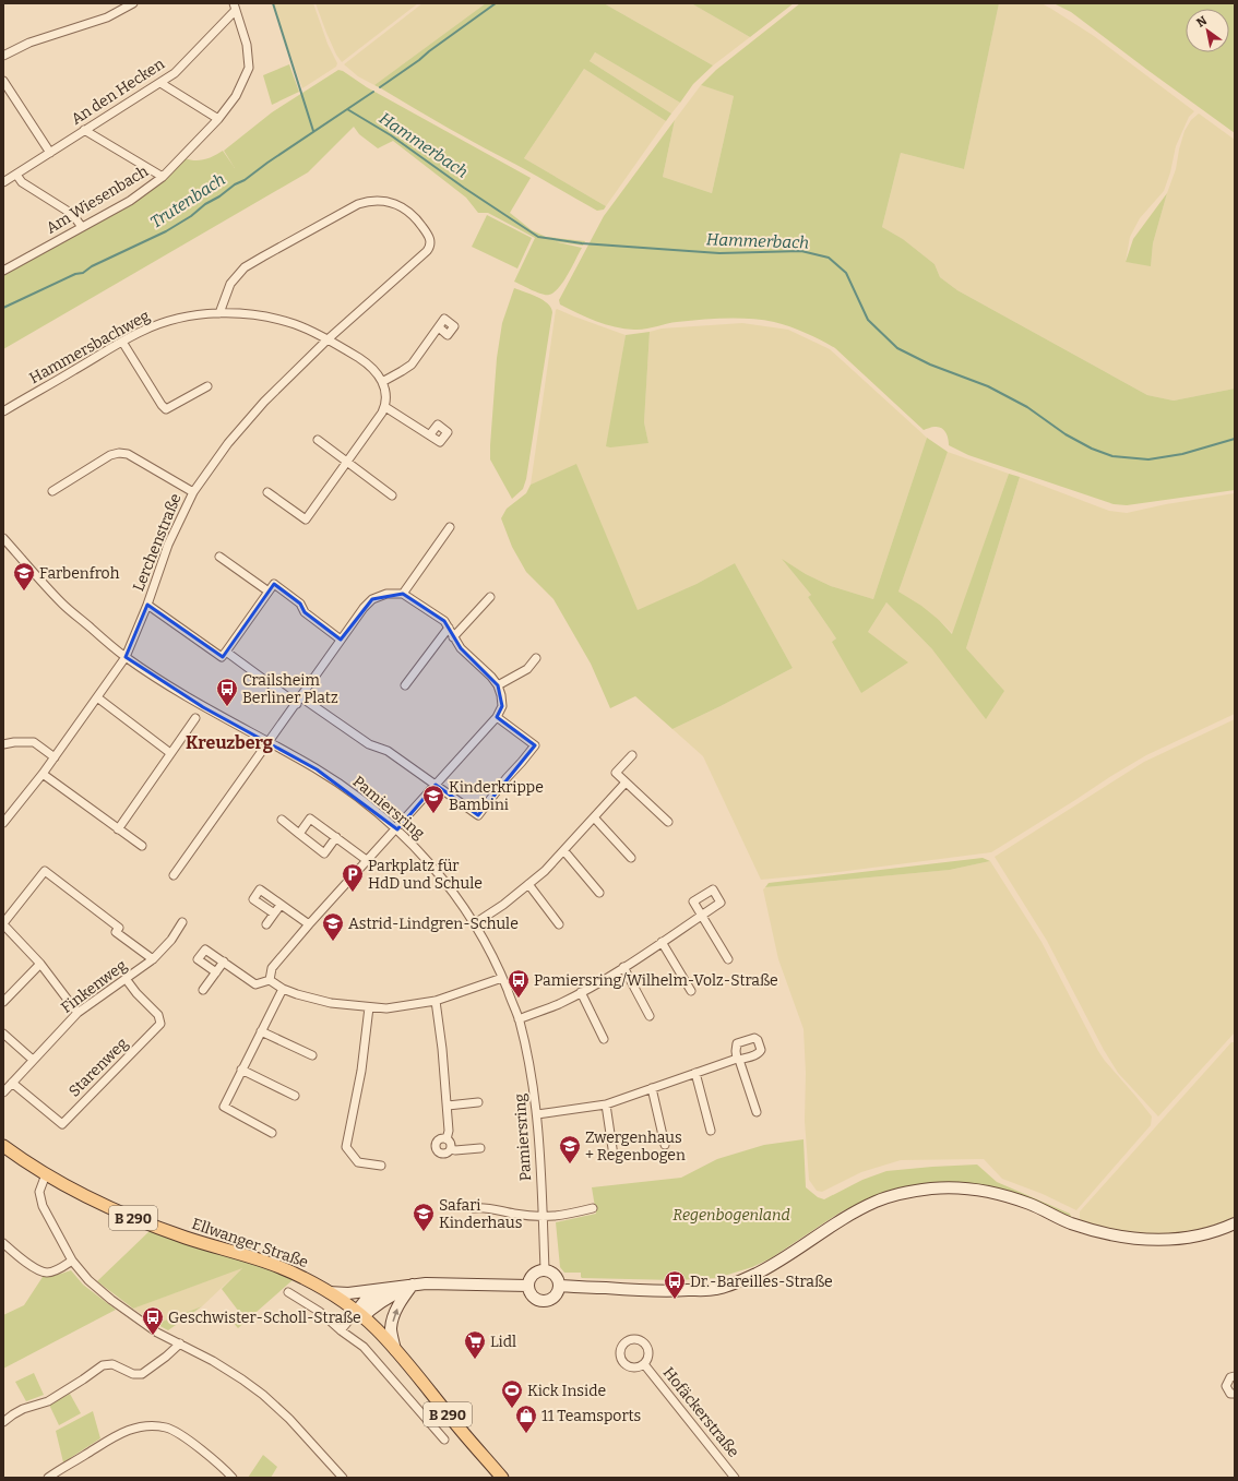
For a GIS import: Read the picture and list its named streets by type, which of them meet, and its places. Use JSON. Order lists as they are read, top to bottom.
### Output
{
  "streets": {
    "main road": ["B 290", "Ellwanger Straße"],
    "street": [
      "An den Hecken",
      "Am Wiesenbach",
      "Hammersbachweg",
      "Lerchenstraße",
      "Pamiersring",
      "Finkenweg",
      "Starenweg",
      "Hofäckerstraße"
    ]
  },
  "crossings": [
    ["An den Hecken", "Am Wiesenbach"],
    ["Hammersbachweg", "Lerchenstraße"],
    ["Lerchenstraße", "Pamiersring"],
    ["Finkenweg", "Starenweg"]
  ],
  "districts": ["Kreuzberg"],
  "water": ["Hammerbach", "Trutenbach"],
  "parks": ["Regenbogenland"],
  "places": {
    "school or university": [
      "Farbenfroh",
      "Kinderkrippe Bambini",
      "Astrid-Lindgren-Schule",
      "Zwergenhaus + Regenbogen",
      "Safari Kinderhaus"
    ],
    "bus stop": [
      "Crailsheim Berliner Platz",
      "Pamiersring/Wilhelm-Volz-Straße",
      "Dr.-Bareilles-Straße",
      "Geschwister-Scholl-Straße"
    ],
    "parking": ["Parkplatz für HdD und Schule"],
    "supermarket": ["Lidl"],
    "sports": ["Kick Inside"],
    "shop": ["11 Teamsports"]
  },
  "north": "top left"
}
